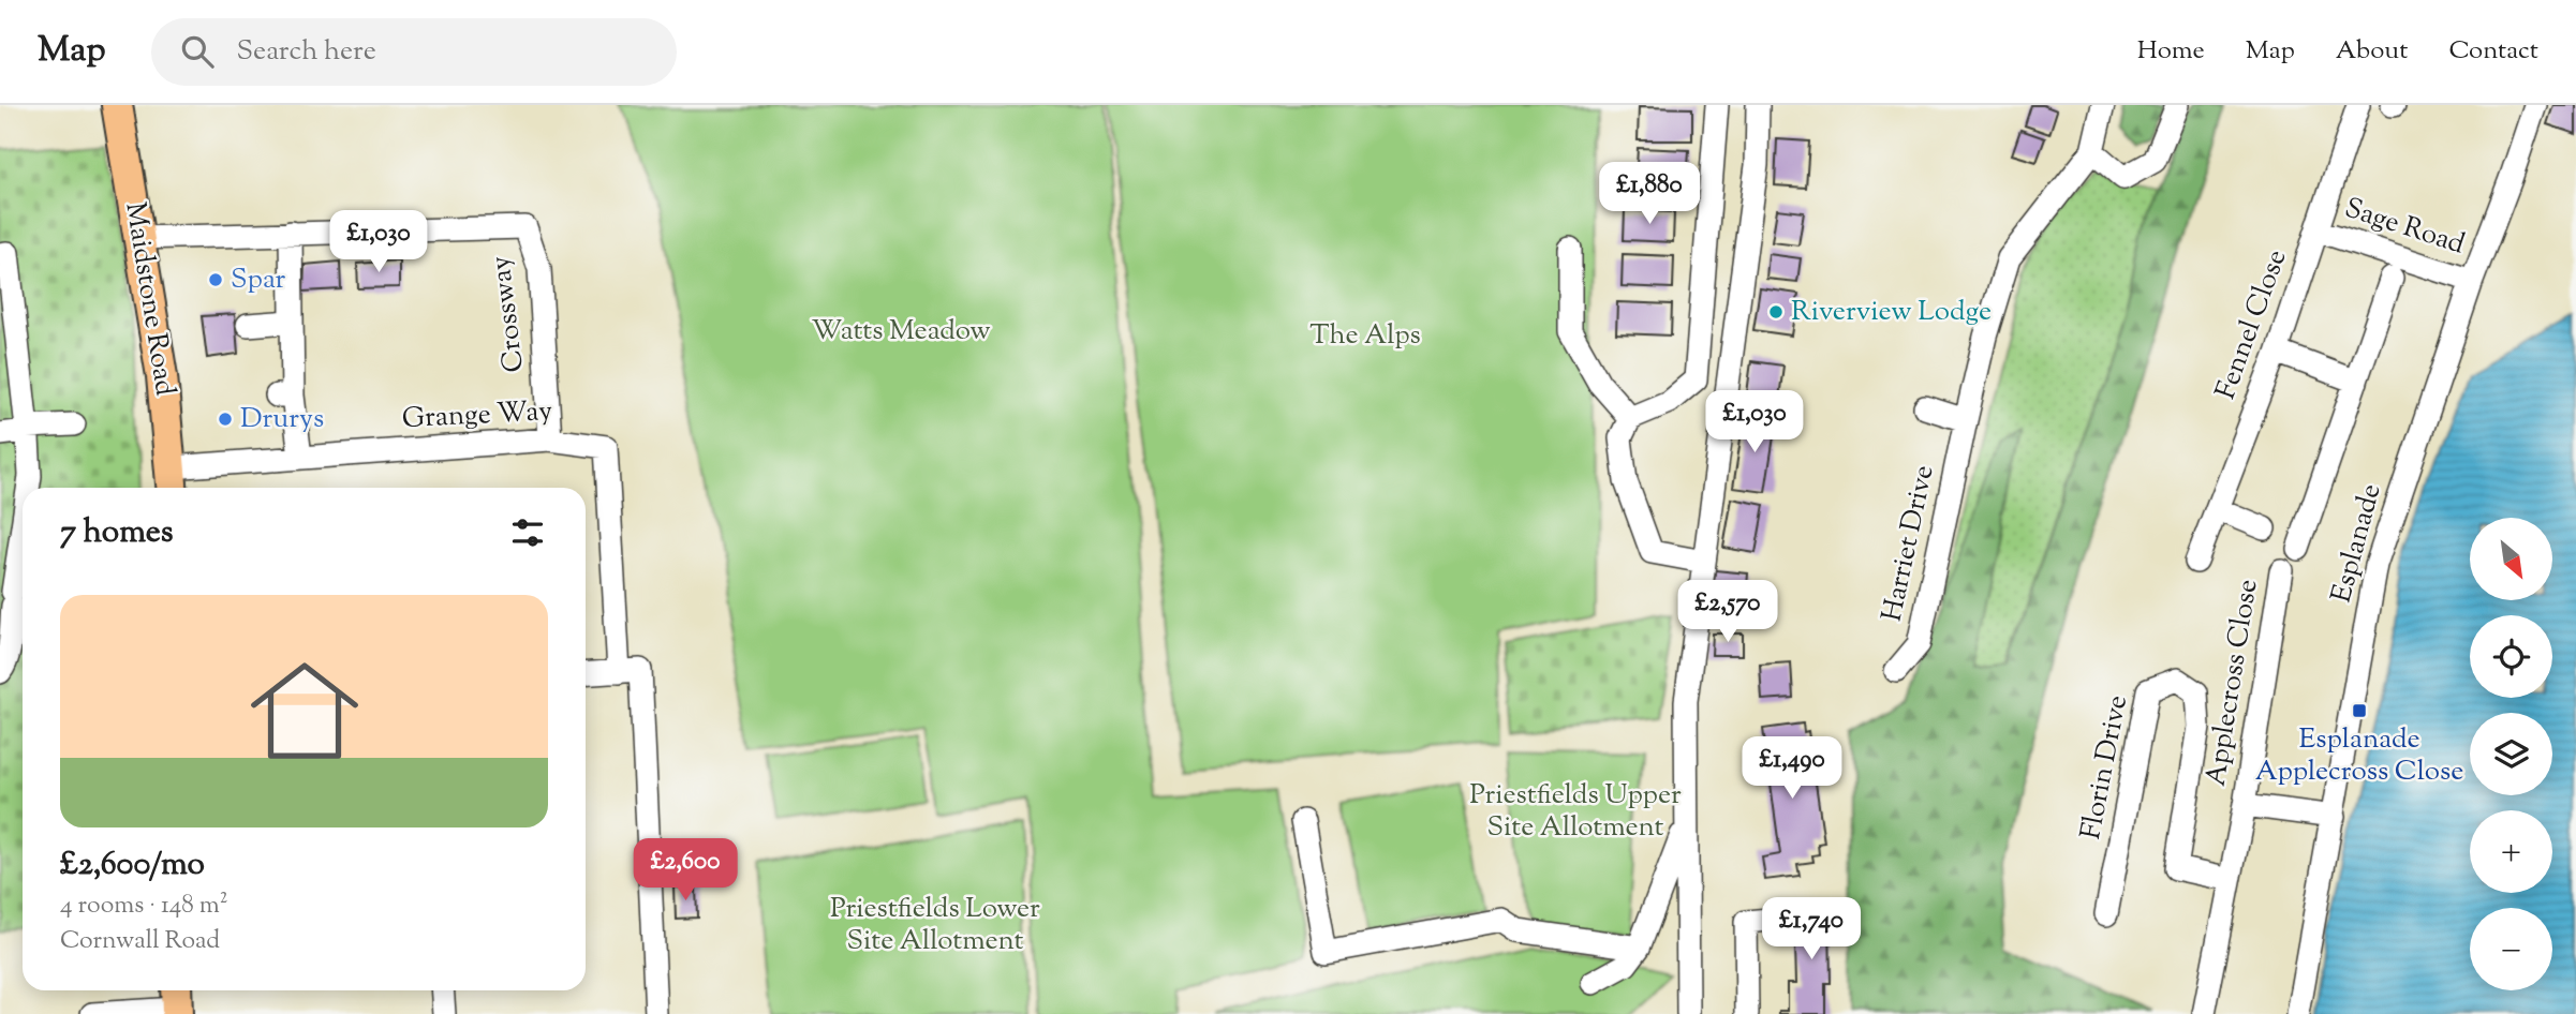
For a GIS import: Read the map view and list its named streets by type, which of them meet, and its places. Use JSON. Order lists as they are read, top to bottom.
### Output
{
  "streets": {
    "main road": ["Maidstone Road"],
    "street": [
      "Sage Road",
      "Crossway",
      "Fennel Close",
      "Grange Way",
      "Harriet Drive",
      "Esplanade",
      "Applecross Close",
      "Florin Drive"
    ]
  },
  "crossings": [
    ["Sage Road", "Fennel Close"],
    ["Sage Road", "Esplanade"],
    ["Maidstone Road", "Grange Way"],
    ["Crossway", "Grange Way"],
    ["Esplanade", "Applecross Close"],
    ["Applecross Close", "Florin Drive"]
  ],
  "parks": [
    "Watts Meadow",
    "The Alps",
    "Priestfields Upper Site Allotment",
    "Priestfields Lower Site Allotment"
  ],
  "places": {
    "other": ["Spar", "Riverview Lodge", "Drurys"],
    "transit": ["Esplanade Applecross Close"]
  },
  "north": "bottom right",
  "page": {
    "header": "Map",
    "search": "Search here",
    "nav": [
      "Home",
      "Map",
      "About",
      "Contact"
    ],
    "price": [
      "£1,880",
      "£1,030",
      "£1,030",
      "£2,570",
      "£1,490",
      "£2,600",
      "£1,740"
    ],
    "heading": "7 homes",
    "map_buttons": ["+", "−"],
    "list": [
      {
        "name": "£2,600/mo",
        "note": "4 rooms · 148 m² · Cornwall Road"
      }
    ]
  }
}
